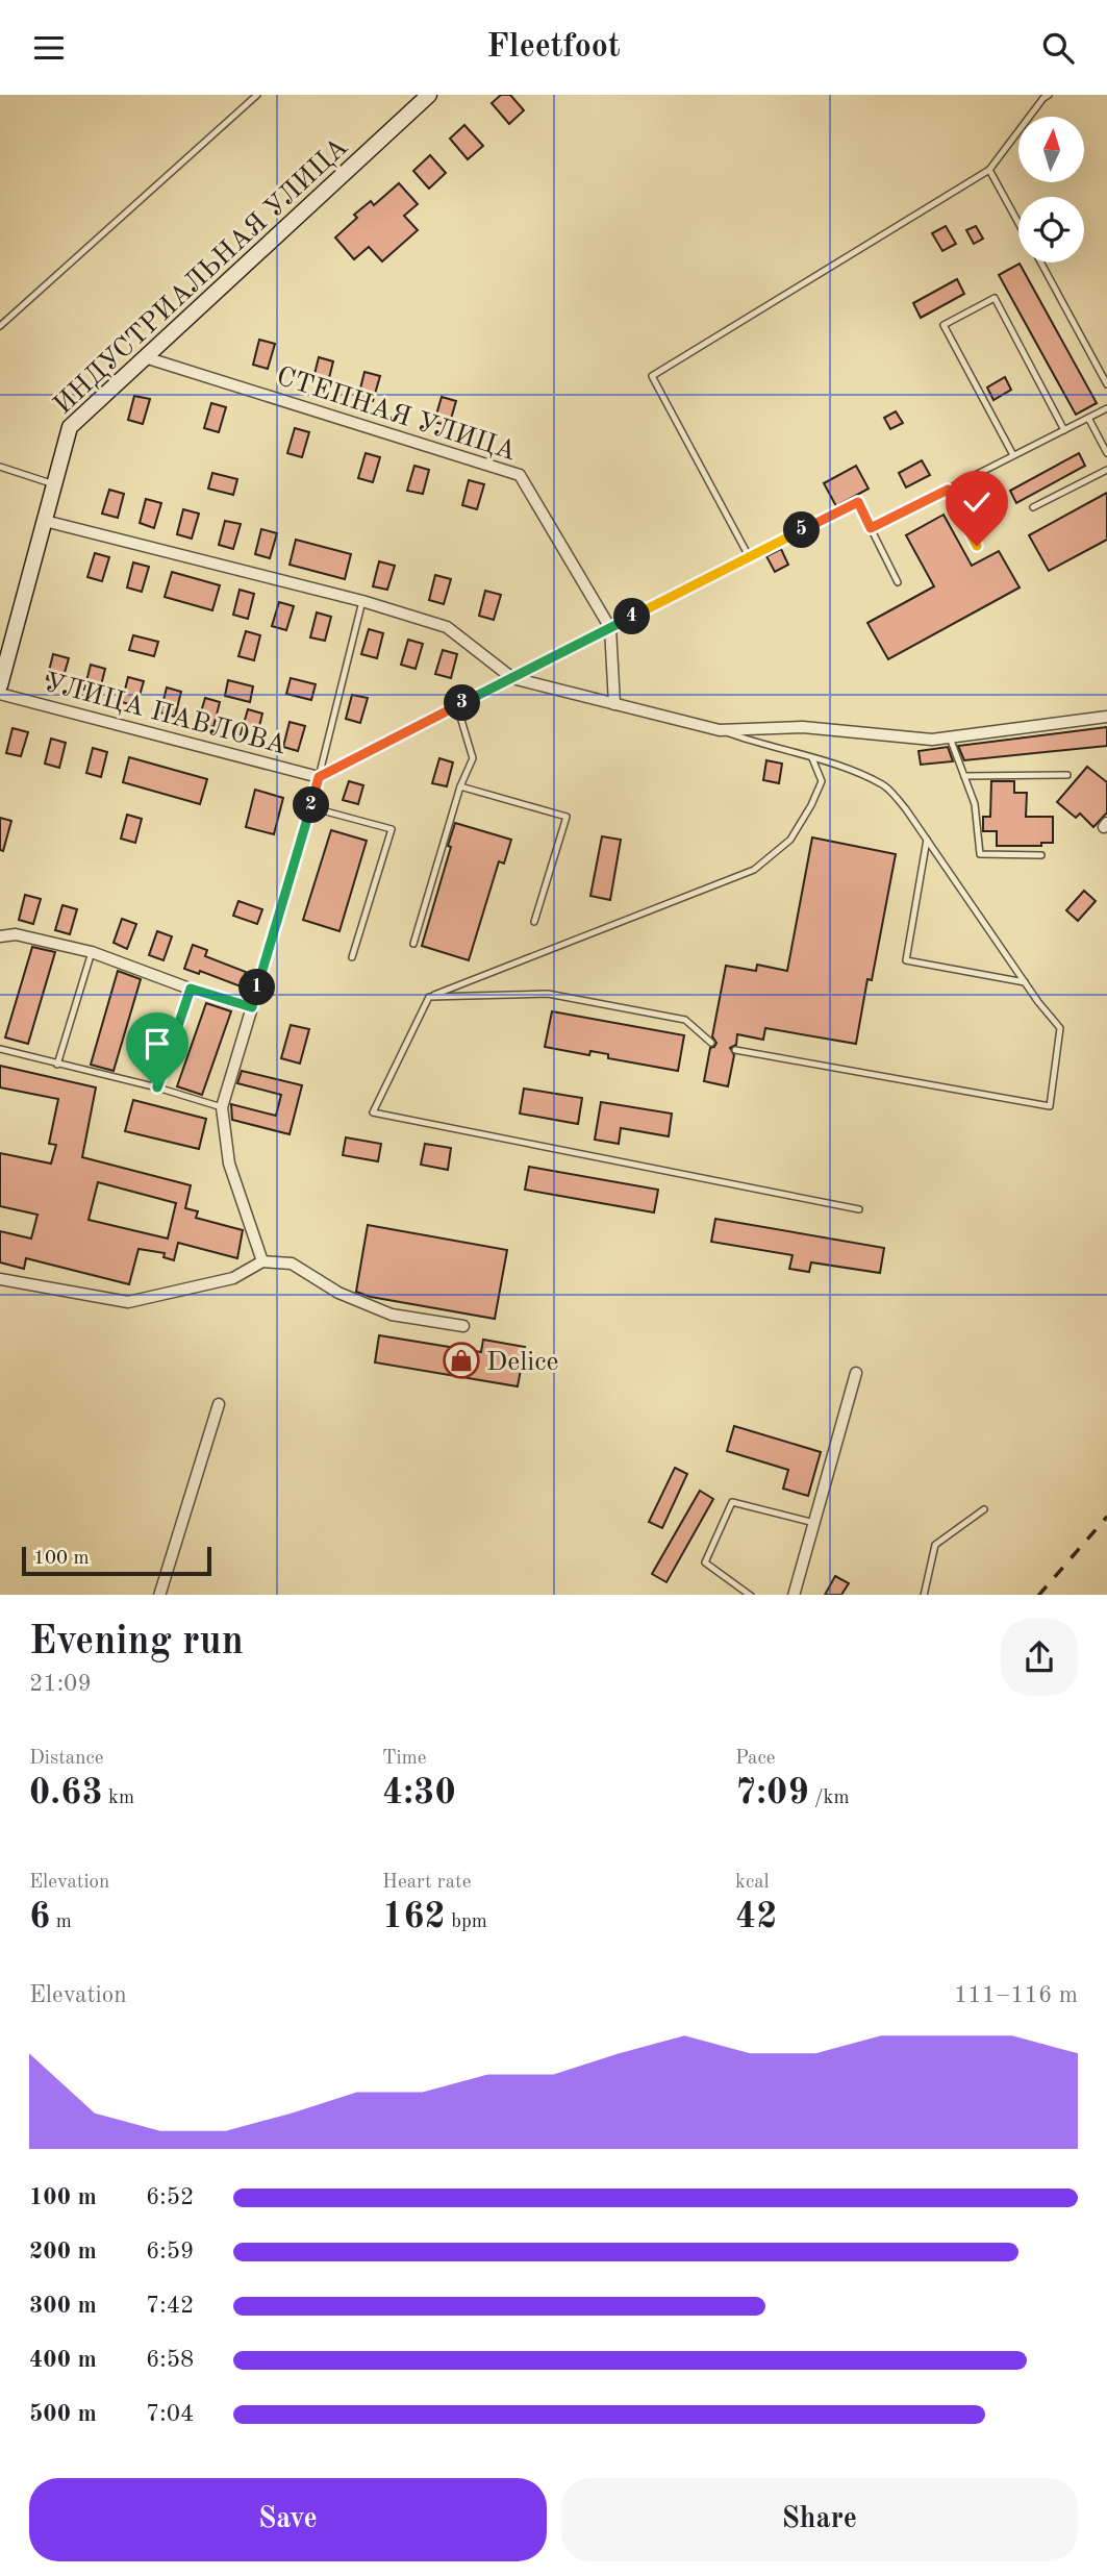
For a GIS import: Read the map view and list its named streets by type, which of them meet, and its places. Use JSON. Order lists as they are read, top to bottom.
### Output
{
  "streets": {
    "street": ["ИНДУСТРИАЛЬНАЯ УЛИЦА", "СТЕПНАЯ УЛИЦА", "УЛИЦА ПАВЛОВА"]
  },
  "crossings": [
    ["ИНДУСТРИАЛЬНАЯ УЛИЦА", "СТЕПНАЯ УЛИЦА"]
  ],
  "places": {
    "shop": ["Delice"]
  },
  "scale_bar": "100 m",
  "north": "top",
  "page": {
    "header": "Fleetfoot",
    "pins": [
      "5",
      "4",
      "3",
      "2",
      "1"
    ],
    "scale": "100 m",
    "heading": ["Evening run", "21:09"],
    "stats": [
      ["Distance", "0.63 km"],
      ["Time", "4:30"],
      ["Pace", "7:09 /km"],
      ["Elevation", "6 m"],
      ["Heart rate", "162 bpm"],
      ["kcal", "42"]
    ],
    "chart": ["Elevation", "111–116 m"],
    "list": [
      {
        "name": "100 m",
        "note": "6:52"
      },
      {
        "name": "200 m",
        "note": "6:59"
      },
      {
        "name": "300 m",
        "note": "7:42"
      },
      {
        "name": "400 m",
        "note": "6:58"
      },
      {
        "name": "500 m",
        "note": "7:04"
      }
    ],
    "buttons": ["Save", "Share"]
  }
}
